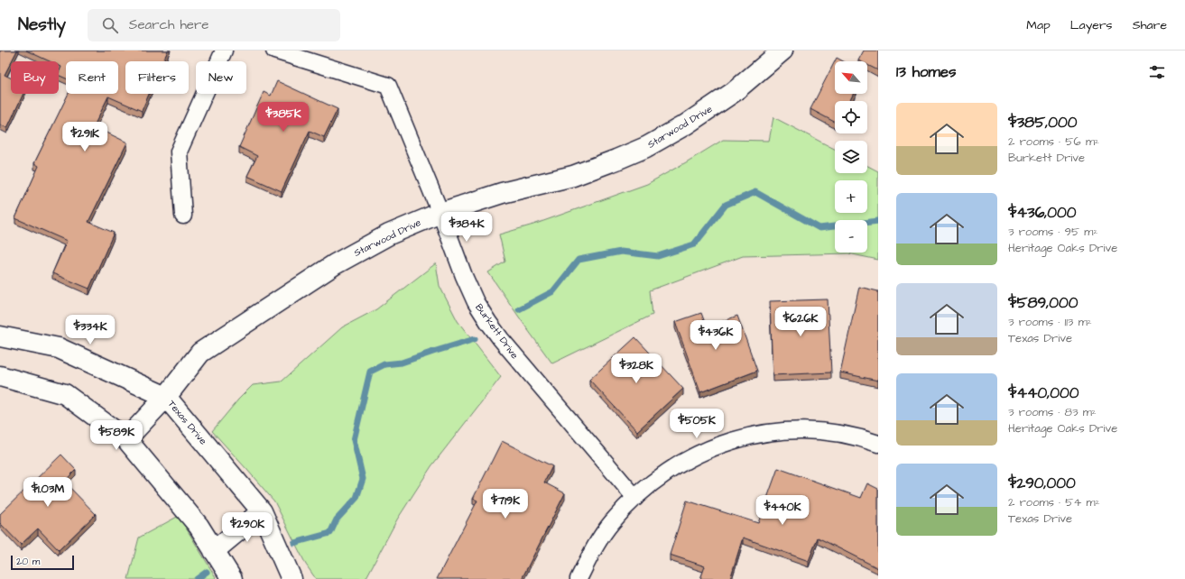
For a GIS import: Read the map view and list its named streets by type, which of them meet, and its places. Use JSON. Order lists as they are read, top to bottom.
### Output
{
  "streets": {
    "street": ["Starwood Drive", "Burkett Drive", "Texas Drive"]
  },
  "crossings": [
    ["Starwood Drive", "Burkett Drive"],
    ["Starwood Drive", "Texas Drive"]
  ],
  "scale_bar": "20 m",
  "north": "top left",
  "page": {
    "header": "Nestly",
    "search": "Search here",
    "nav": ["Map", "Layers", "Share"],
    "heading": "13 homes",
    "map_buttons": ["+", "−"],
    "chip": [
      "Buy",
      "Rent",
      "Filters",
      "New"
    ],
    "list": [
      {
        "name": "$385,000",
        "note": "2 rooms · 56 m² · Burkett Drive"
      },
      {
        "name": "$436,000",
        "note": "3 rooms · 95 m² · Heritage Oaks Drive"
      },
      {
        "name": "$589,000",
        "note": "3 rooms · 113 m² · Texas Drive"
      },
      {
        "name": "$440,000",
        "note": "3 rooms · 83 m² · Heritage Oaks Drive"
      },
      {
        "name": "$290,000",
        "note": "2 rooms · 54 m² · Texas Drive"
      }
    ],
    "price": [
      "$385K",
      "$291K",
      "$384K",
      "$626K",
      "$334K",
      "$436K",
      "$328K",
      "$505K",
      "$589K",
      "$1.03M",
      "$719K",
      "$440K",
      "$290K"
    ],
    "scale": "20 m"
  }
}
